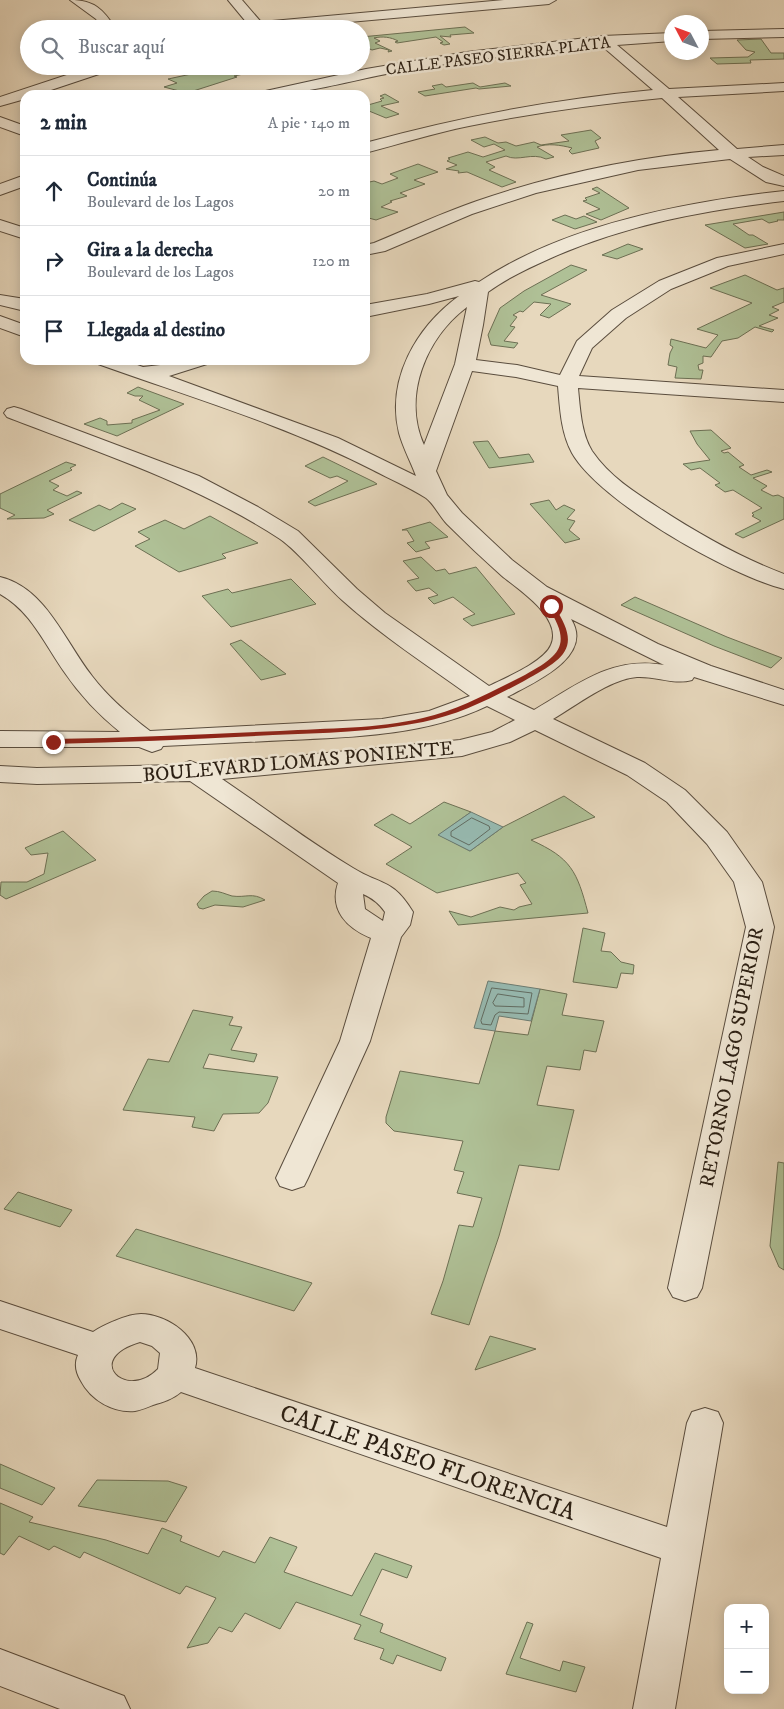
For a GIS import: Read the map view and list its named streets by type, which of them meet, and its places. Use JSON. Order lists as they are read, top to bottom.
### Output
{
  "streets": {
    "street": [
      "CALLE PASEO SIERRA PLATA",
      "BOULEVARD LOMAS PONIENTE",
      "RETORNO LAGO SUPERIOR",
      "CALLE PASEO FLORENCIA"
    ]
  },
  "crossings": [
    ["BOULEVARD LOMAS PONIENTE", "RETORNO LAGO SUPERIOR"]
  ],
  "north": "top left",
  "page": {
    "search": "Buscar aquí",
    "heading": ["2 min", "A pie · 140 m"],
    "list": [
      ["Continúa", "Boulevard de los Lagos", "20 m"],
      ["Gira a la derecha", "Boulevard de los Lagos", "120 m"],
      "Llegada al destino"
    ],
    "map_buttons": ["+", "−"]
  }
}
